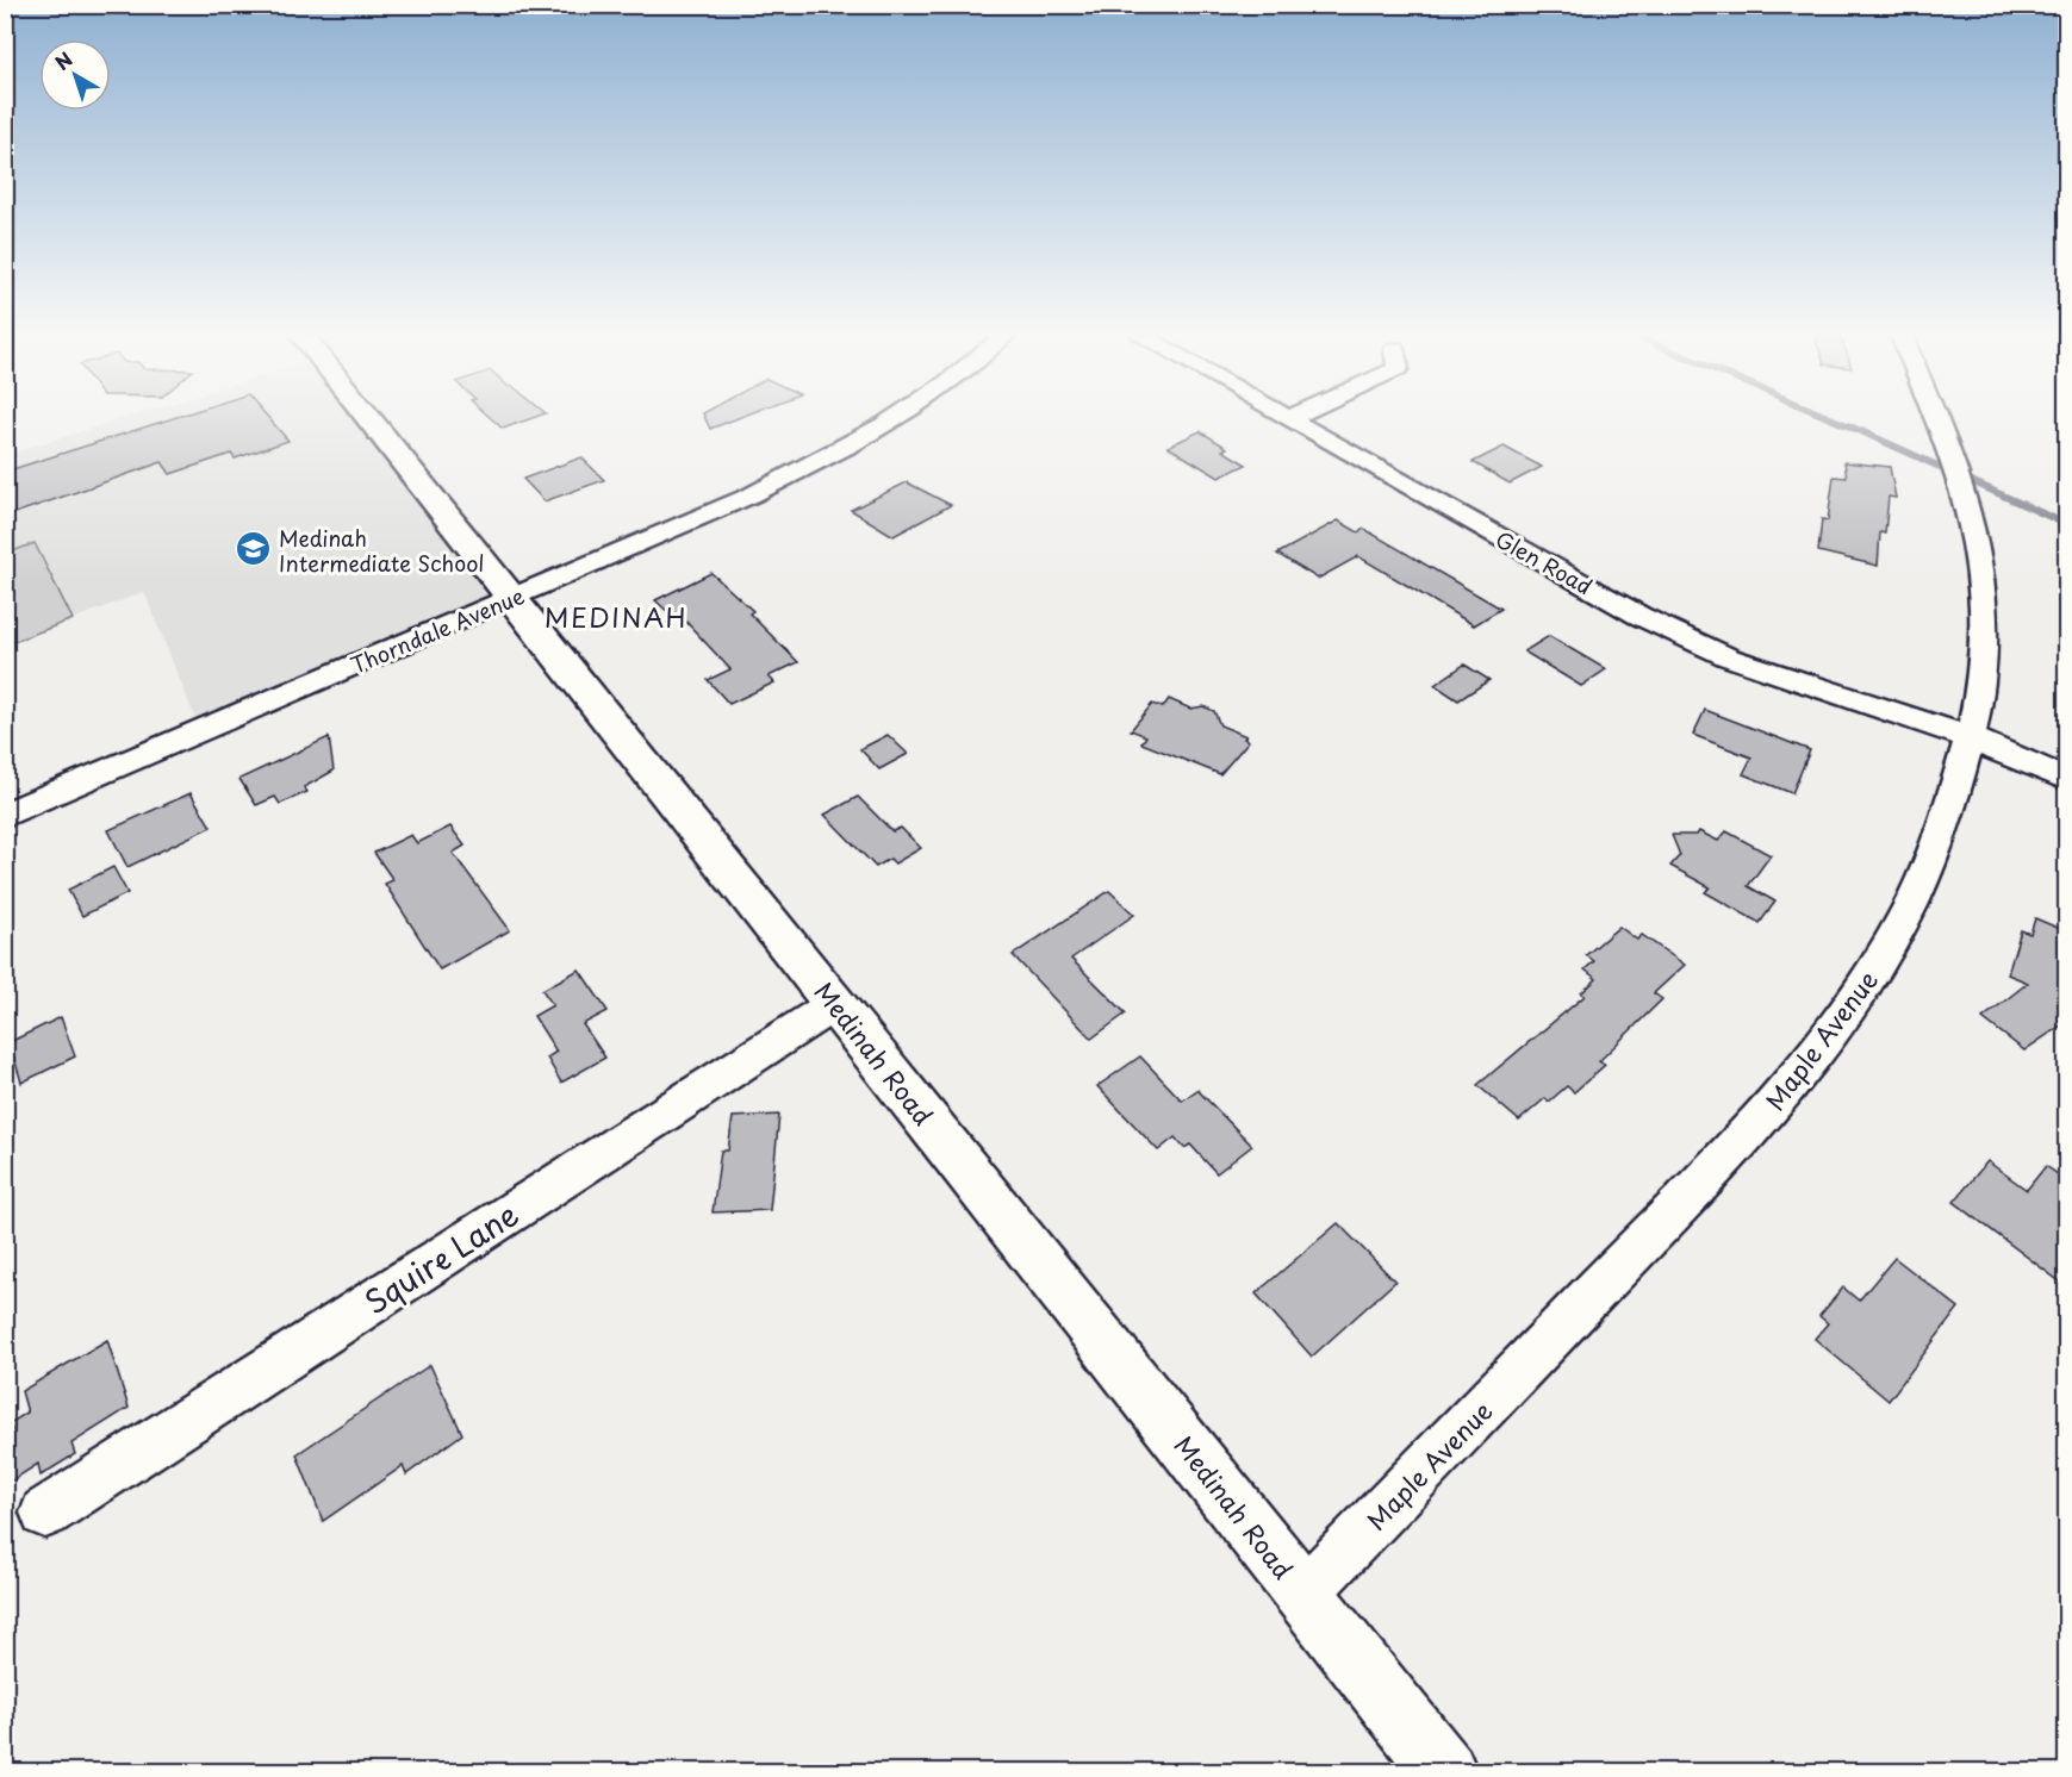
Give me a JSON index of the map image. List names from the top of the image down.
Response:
{
  "streets": {
    "main road": ["Medinah Road"],
    "street": [
      "Glen Road",
      "Thorndale Avenue",
      "Maple Avenue",
      "Squire Lane"
    ]
  },
  "crossings": [
    ["Glen Road", "Maple Avenue"],
    ["Thorndale Avenue", "Medinah Road"],
    ["Maple Avenue", "Medinah Road"],
    ["Medinah Road", "Squire Lane"]
  ],
  "districts": ["MEDINAH"],
  "places": {
    "school or university": ["Medinah Intermediate School"]
  },
  "north": "top left"
}
